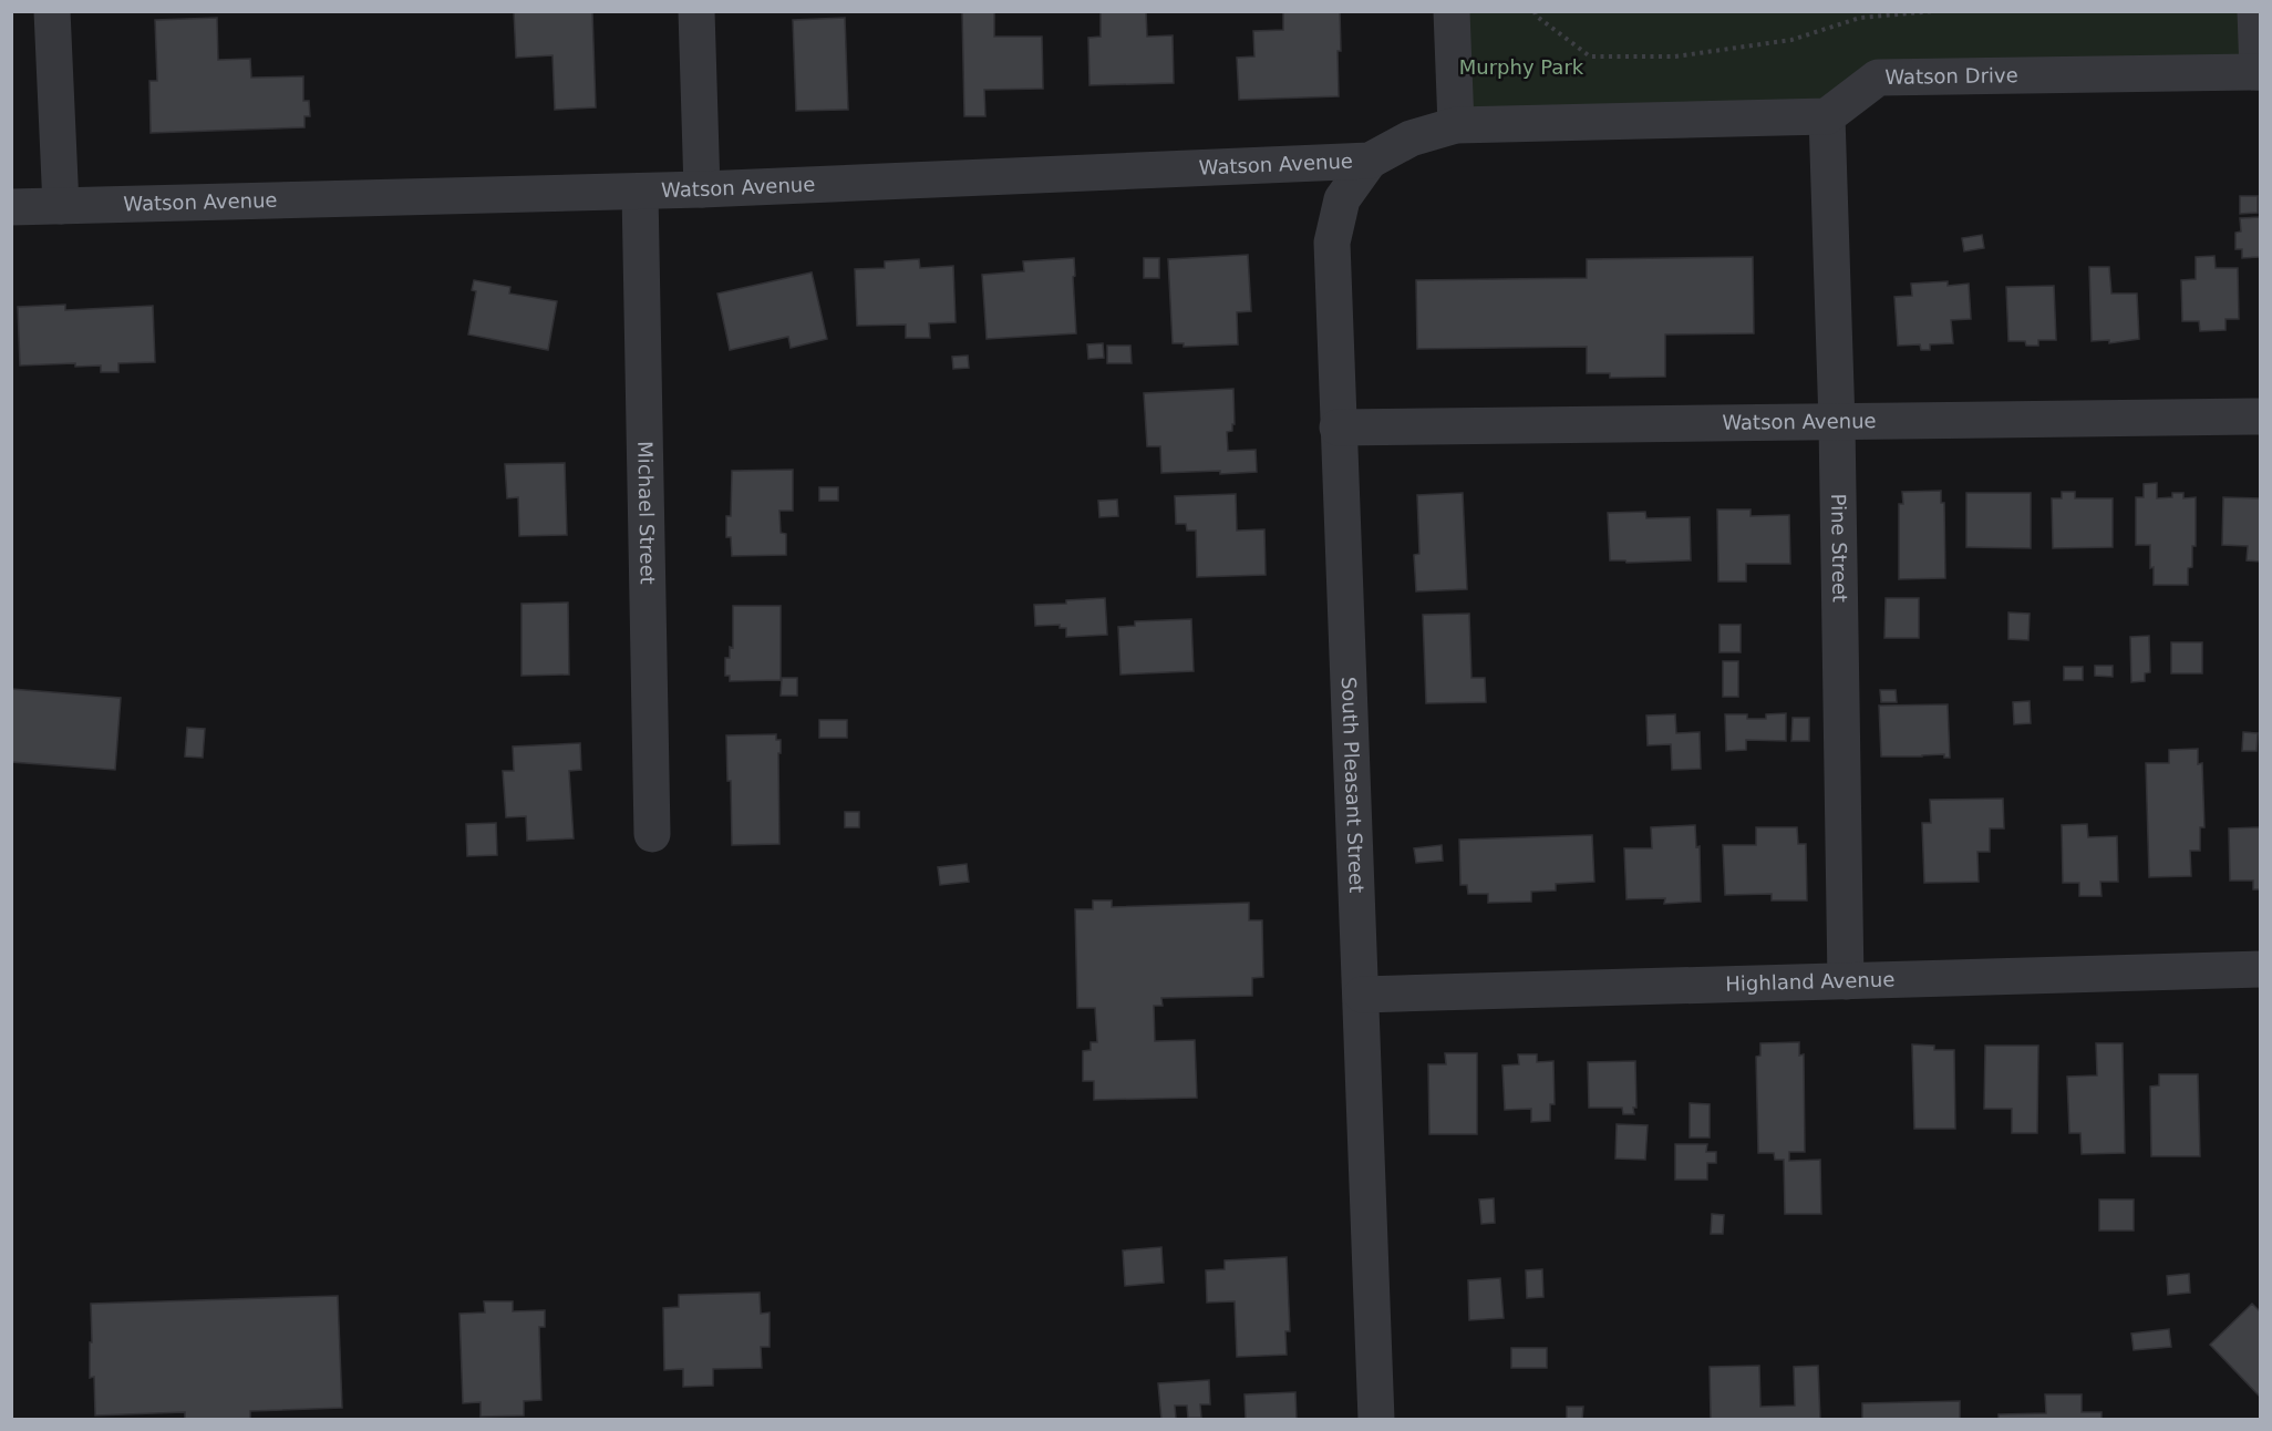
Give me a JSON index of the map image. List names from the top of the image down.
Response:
{
  "streets": {
    "street": [
      "Watson Drive",
      "Watson Avenue",
      "Michael Street",
      "Pine Street",
      "South Pleasant Street",
      "Highland Avenue"
    ]
  },
  "crossings": [
    ["Watson Drive", "Pine Street"],
    ["Watson Avenue", "Michael Street"],
    ["Watson Avenue", "Pine Street"],
    ["Watson Avenue", "South Pleasant Street"],
    ["Pine Street", "Highland Avenue"],
    ["South Pleasant Street", "Highland Avenue"]
  ],
  "parks": ["Murphy Park"]
}
